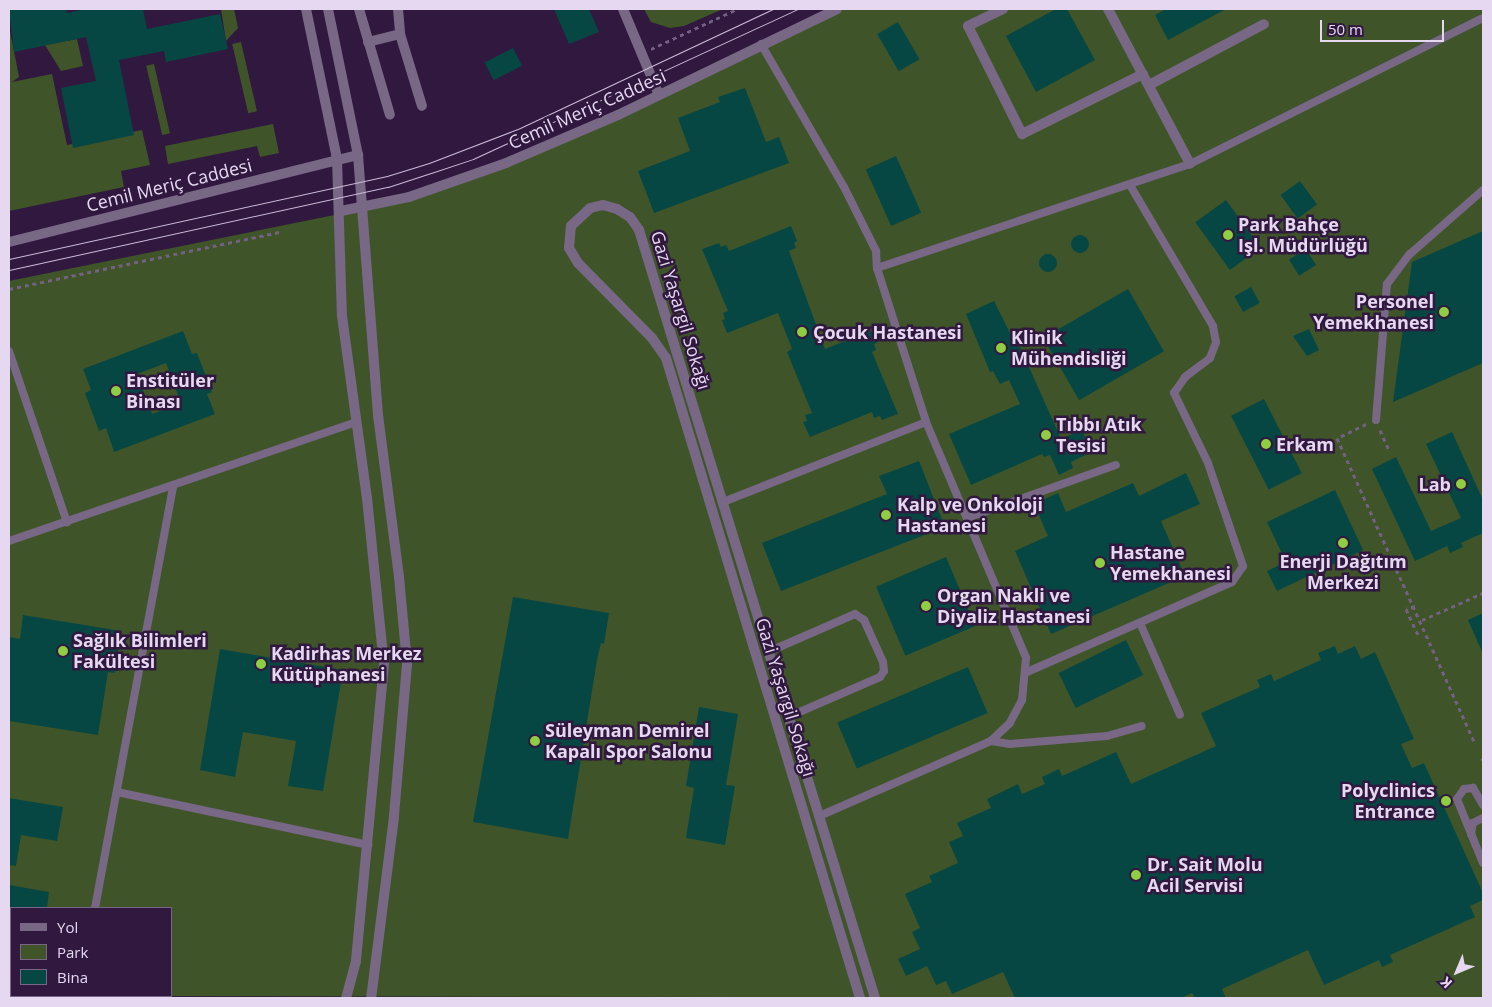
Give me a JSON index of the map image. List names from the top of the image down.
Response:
{
  "streets": {
    "street": ["Cemil Meriç Caddesi", "Gazi Yaşargil Sokağı"]
  },
  "places": [
    "Park Bahçe Işl. Müdürlüğü",
    "Personel Yemekhanesi",
    "Çocuk Hastanesi",
    "Klinik Mühendisliği",
    "Enstitüler Binası",
    "Tıbbı Atık Tesisi",
    "Erkam",
    "Lab",
    "Kalp ve Onkoloji Hastanesi",
    "Enerji Dağıtım Merkezi",
    "Hastane Yemekhanesi",
    "Organ Nakli ve Diyaliz Hastanesi",
    "Sağlık Bilimleri Fakültesi",
    "Kadirhas Merkez Kütüphanesi",
    "Süleyman Demirel Kapalı Spor Salonu",
    "Polyclinics Entrance",
    "Dr. Sait Molu Acil Servisi"
  ],
  "legend": ["Yol", "Park", "Bina"],
  "scale_bar": "50 m",
  "north": "bottom left"
}
